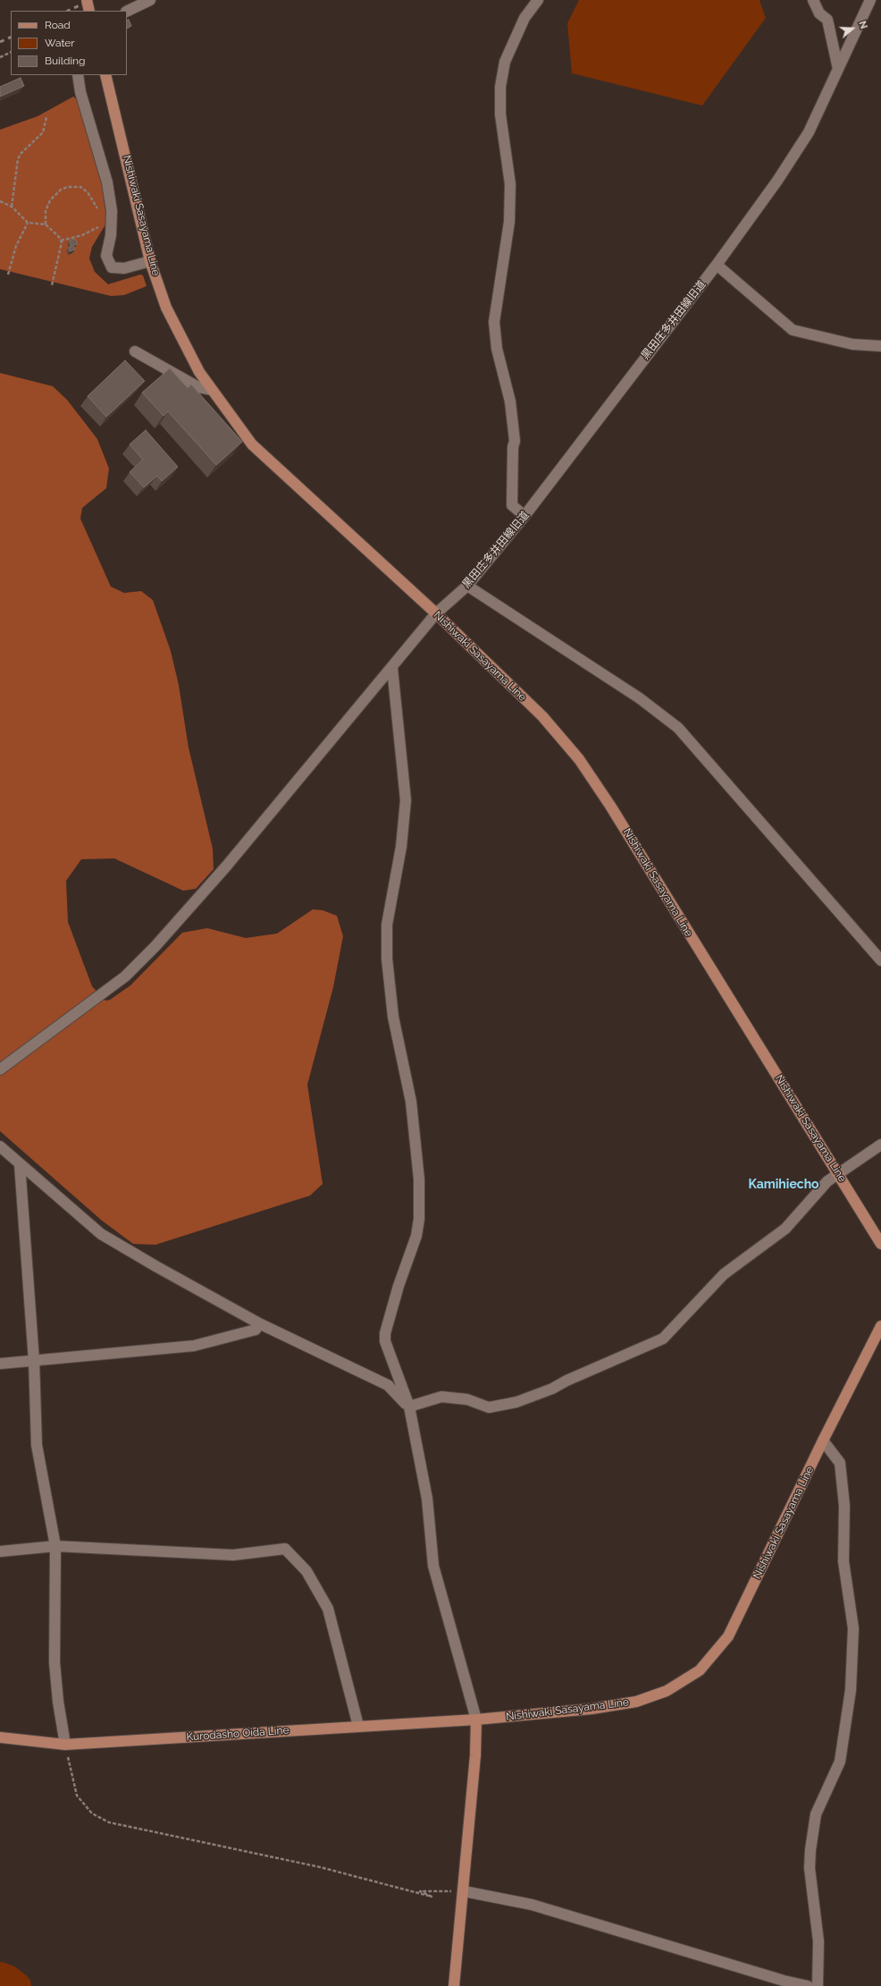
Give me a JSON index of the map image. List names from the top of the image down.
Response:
{
  "streets": {
    "main road": ["Nishiwaki Sasayama Line", "Kurodasho Oida Line"],
    "street": ["黒田庄多井田線旧道"]
  },
  "crossings": [
    ["Nishiwaki Sasayama Line", "黒田庄多井田線旧道"],
    ["Nishiwaki Sasayama Line", "Kurodasho Oida Line"]
  ],
  "districts": ["Kamihiecho"],
  "legend": ["Road", "Water", "Building"],
  "north": "right"
}
